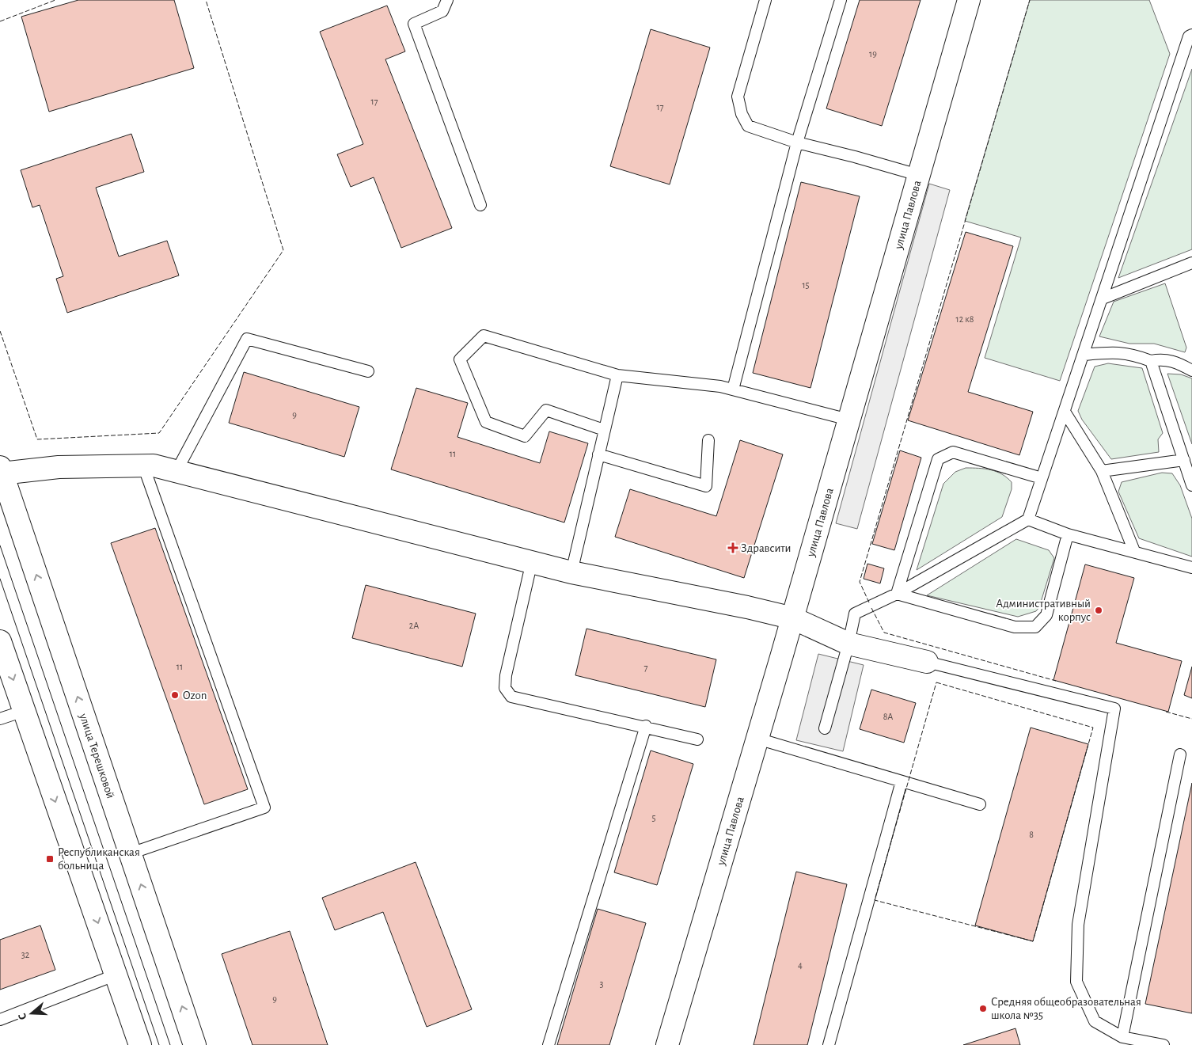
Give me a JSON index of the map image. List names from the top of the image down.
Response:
{
  "streets": {
    "street": ["улица Павлова", "улица Терешковой"]
  },
  "places": {
    "health": ["Здравсити"],
    "other": ["Административный корпус", "Ozon", "Средняя общеобразовательная школа №35"],
    "transit": ["Республиканская больница"]
  },
  "house_numbers": [
    "19",
    "17",
    "17",
    "15",
    "12 к8",
    "9",
    "11",
    "2А",
    "11",
    "7",
    "8А",
    "5",
    "8",
    "32",
    "4",
    "3",
    "9"
  ],
  "north": "left"
}
